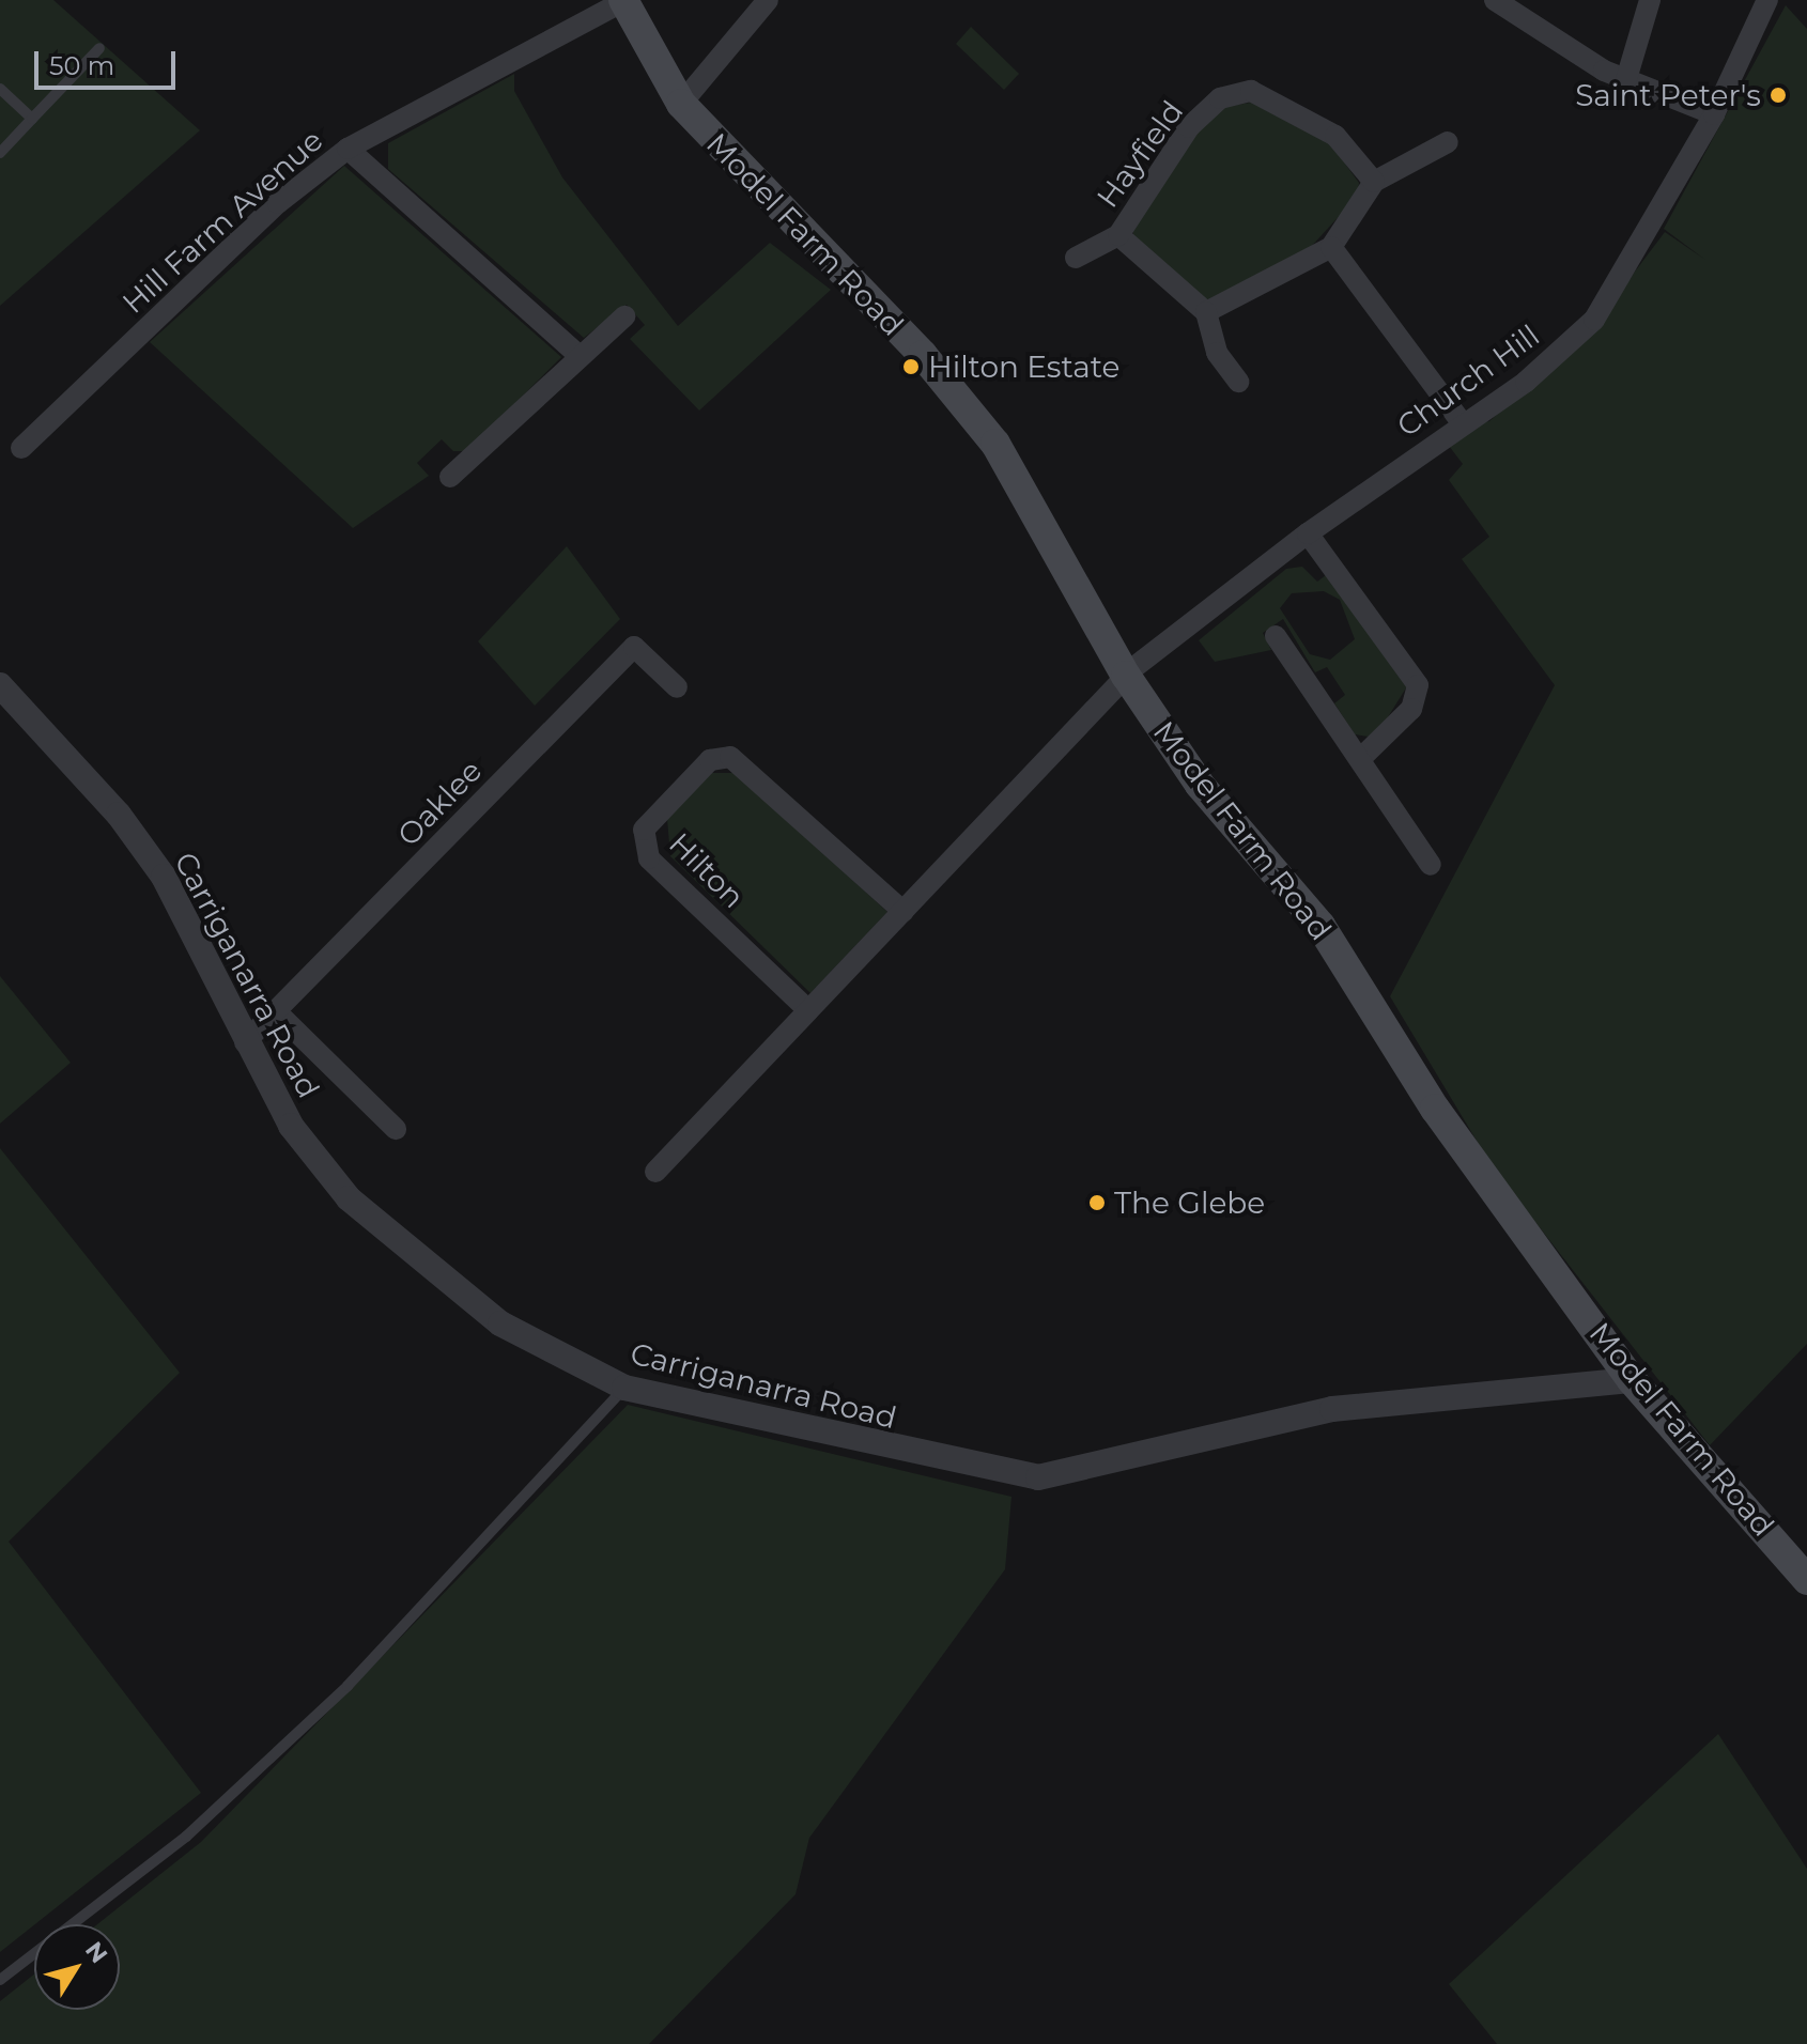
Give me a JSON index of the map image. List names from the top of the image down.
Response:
{
  "streets": {
    "main road": ["Model Farm Road"],
    "street": [
      "Hayfield",
      "Hill Farm Avenue",
      "Church Hill",
      "Oaklee",
      "Hilton",
      "Carriganarra Road"
    ]
  },
  "crossings": [
    ["Hill Farm Avenue", "Model Farm Road"],
    ["Model Farm Road", "Church Hill"],
    ["Model Farm Road", "Carriganarra Road"],
    ["Oaklee", "Carriganarra Road"]
  ],
  "places": ["Saint Peter's", "Hilton Estate", "The Glebe"],
  "scale_bar": "50 m",
  "north": "top right"
}
